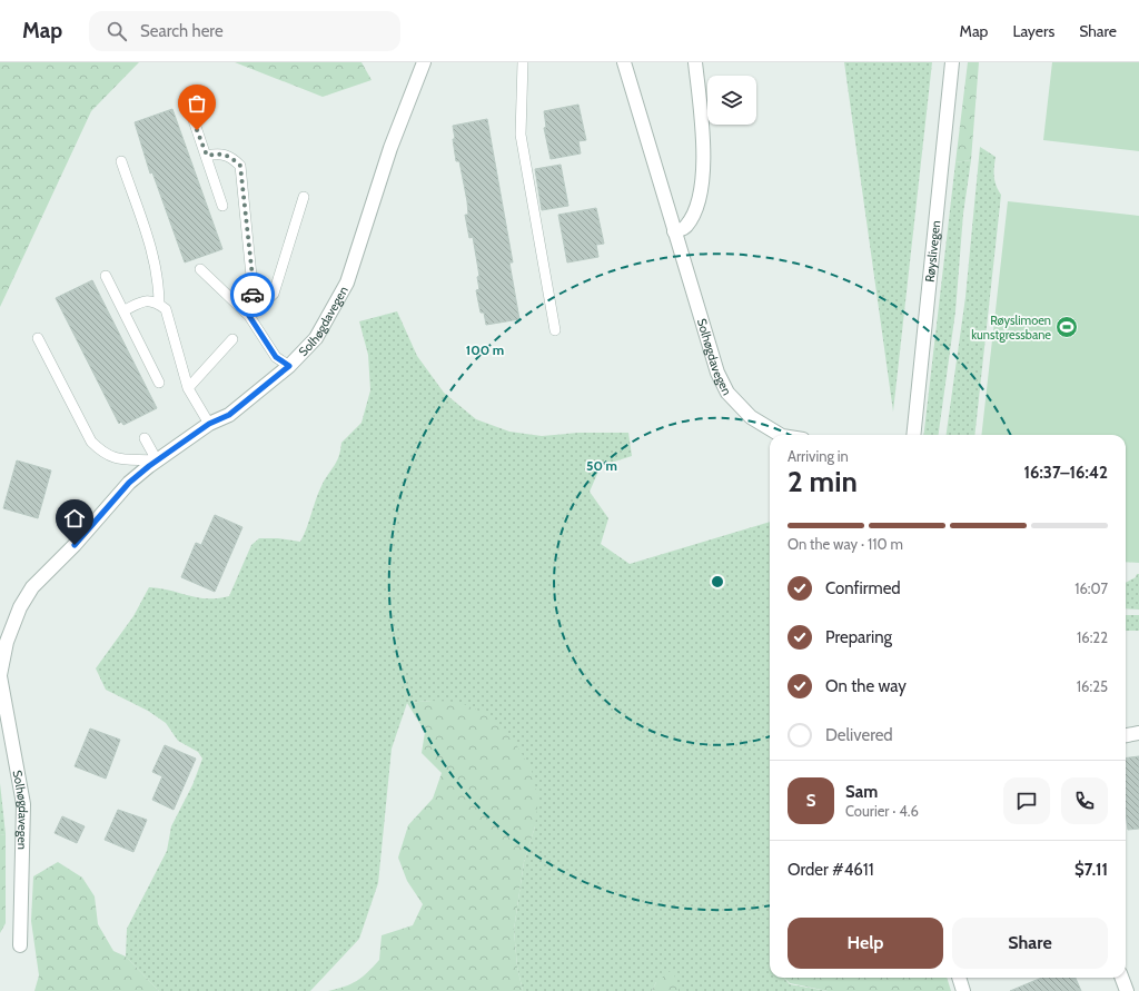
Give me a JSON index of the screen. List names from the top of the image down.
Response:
{
  "streets": {
    "street": ["Røyslivegen", "Solhøgdavegen"]
  },
  "places": {
    "sports": ["Røyslimoen kunstgressbane"]
  },
  "page": {
    "header": "Map",
    "search": "Search here",
    "nav": ["Map", "Layers", "Share"],
    "heading": ["2 min", "Arriving in", "16:37–16:42"],
    "panel": [
      "Sam",
      "Courier · 4.6",
      "Order #4611",
      "$7.11"
    ],
    "bar": "On the way · 110 m",
    "list": [
      ["Confirmed", "16:07"],
      ["Preparing", "16:22"],
      ["On the way", "16:25"],
      "Delivered"
    ],
    "round": "S",
    "buttons": ["Help", "Share"]
  },
  "rings": ["100 m", "50 m"]
}
